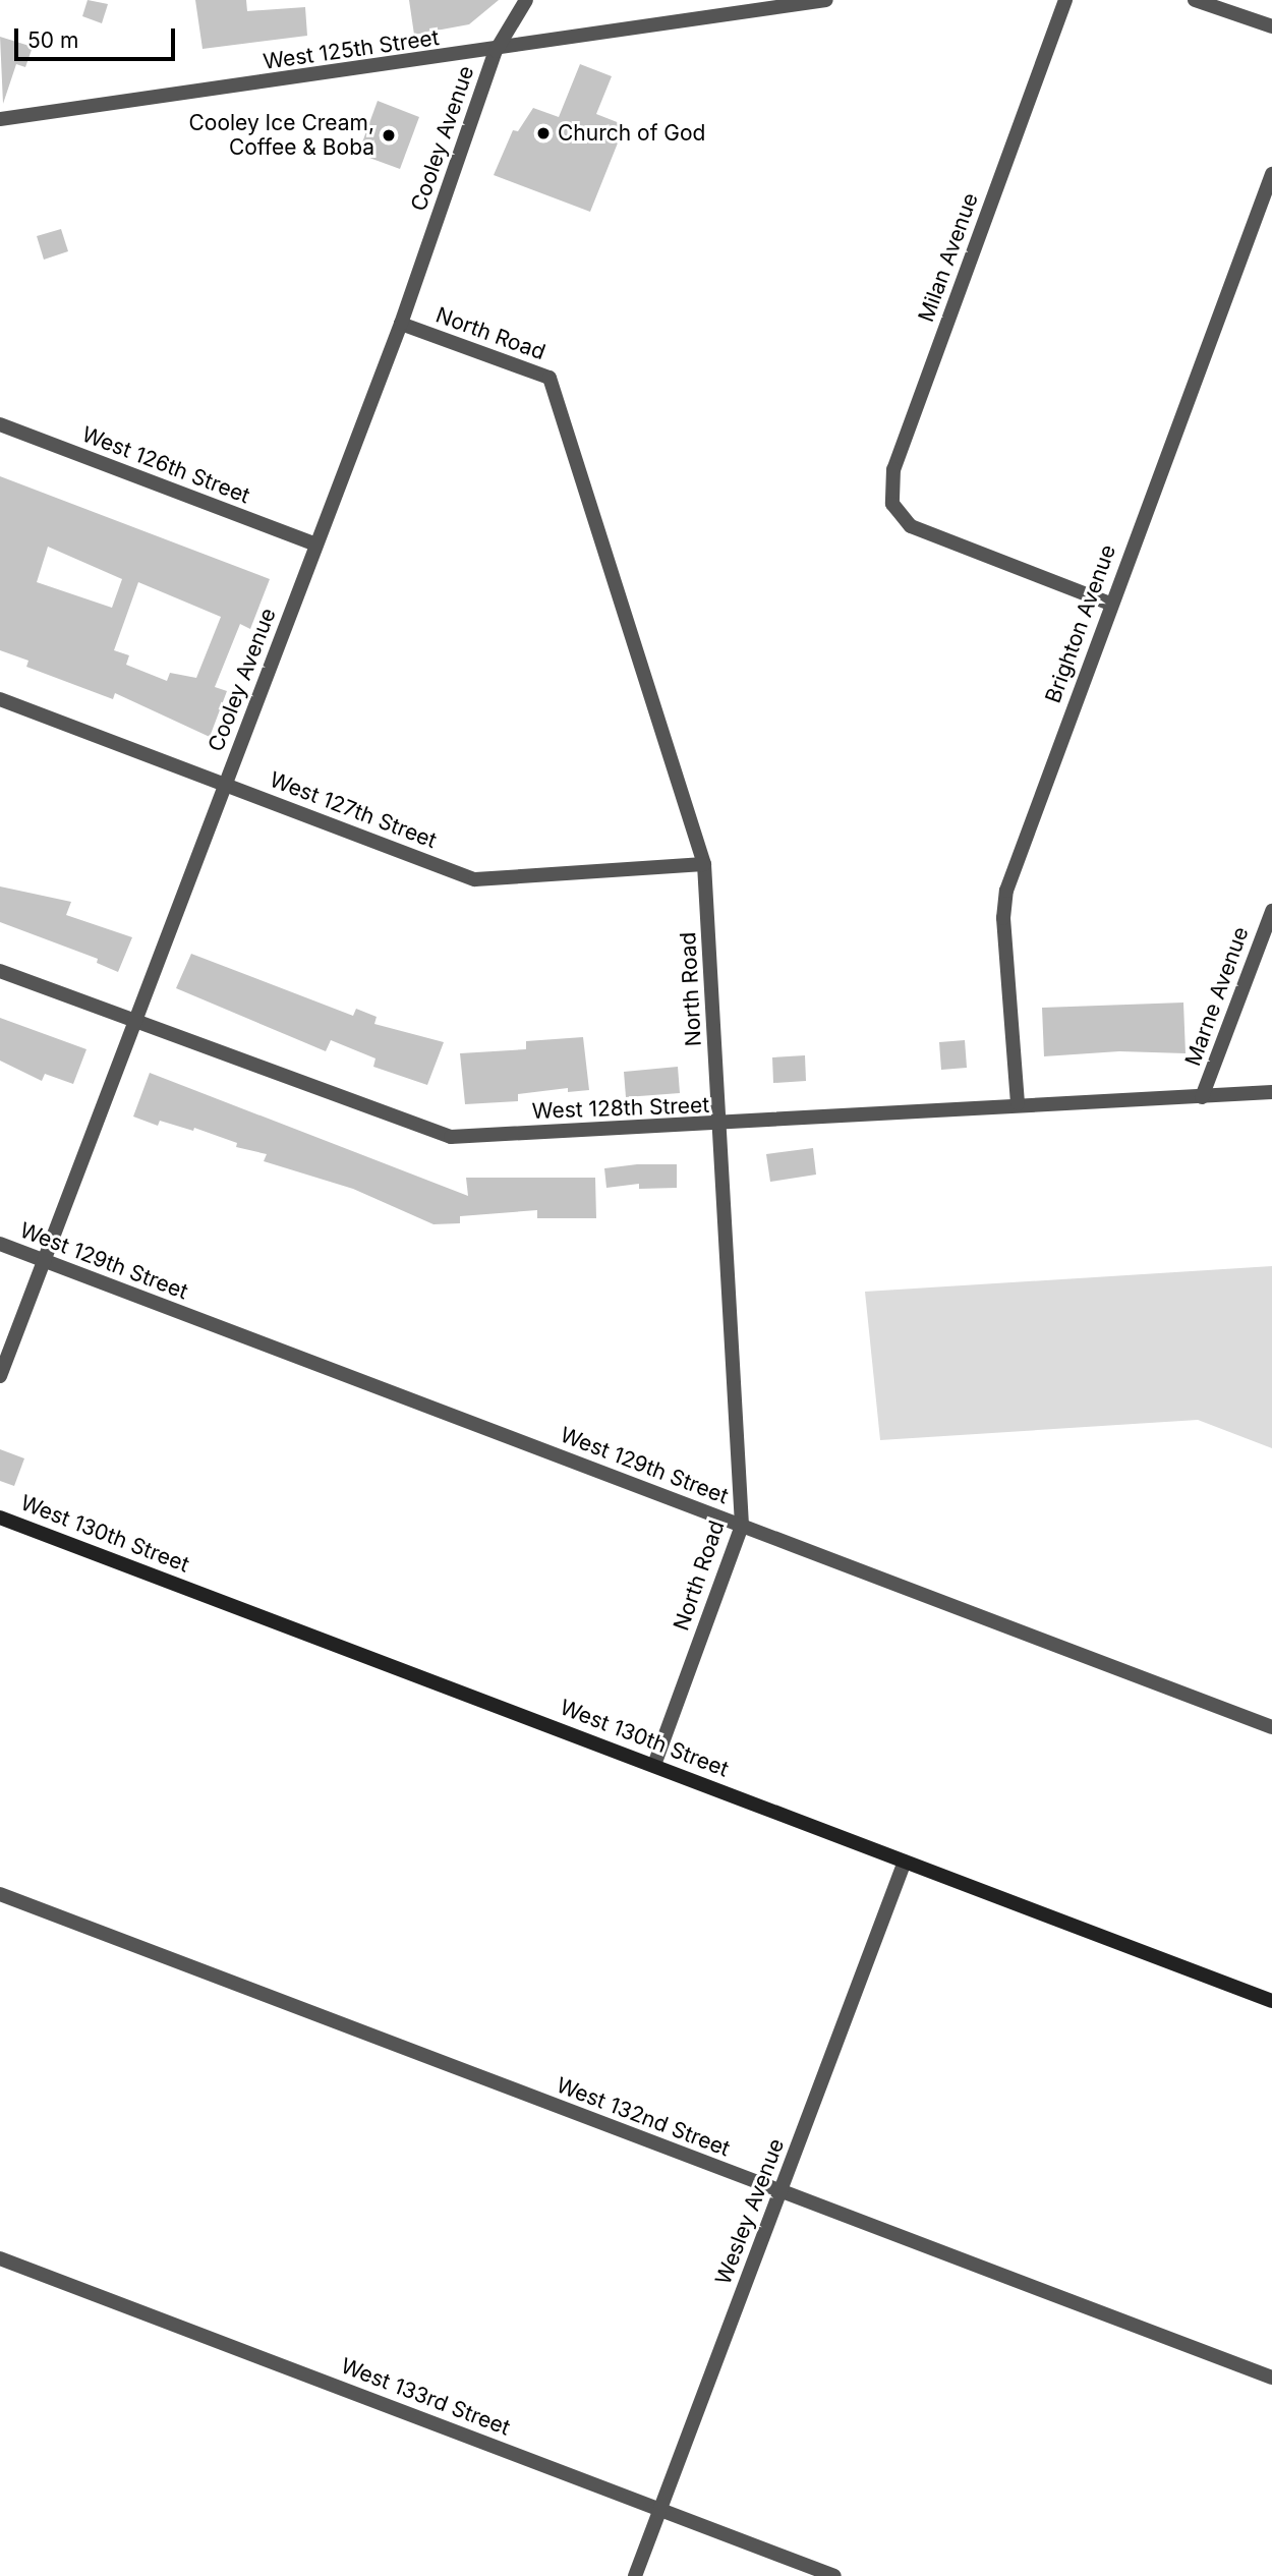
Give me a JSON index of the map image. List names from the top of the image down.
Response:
{
  "streets": {
    "main road": ["West 130th Street"],
    "street": [
      "West 125th Street",
      "Cooley Avenue",
      "Milan Avenue",
      "North Road",
      "West 126th Street",
      "Brighton Avenue",
      "West 127th Street",
      "Marne Avenue",
      "West 128th Street",
      "West 129th Street",
      "West 132nd Street",
      "Wesley Avenue",
      "West 133rd Street"
    ]
  },
  "crossings": [
    ["West 125th Street", "Cooley Avenue"],
    ["Cooley Avenue", "North Road"],
    ["Cooley Avenue", "West 126th Street"],
    ["Cooley Avenue", "West 127th Street"],
    ["Cooley Avenue", "West 128th Street"],
    ["Cooley Avenue", "West 129th Street"],
    ["Milan Avenue", "Brighton Avenue"],
    ["North Road", "West 127th Street"],
    ["North Road", "West 128th Street"],
    ["North Road", "West 129th Street"],
    ["North Road", "West 130th Street"],
    ["Brighton Avenue", "West 128th Street"],
    ["Marne Avenue", "West 128th Street"],
    ["West 130th Street", "Wesley Avenue"],
    ["West 132nd Street", "Wesley Avenue"],
    ["Wesley Avenue", "West 133rd Street"]
  ],
  "places": ["Church of God", "Cooley Ice Cream, Coffee & Boba"],
  "scale_bar": "50 m"
}
